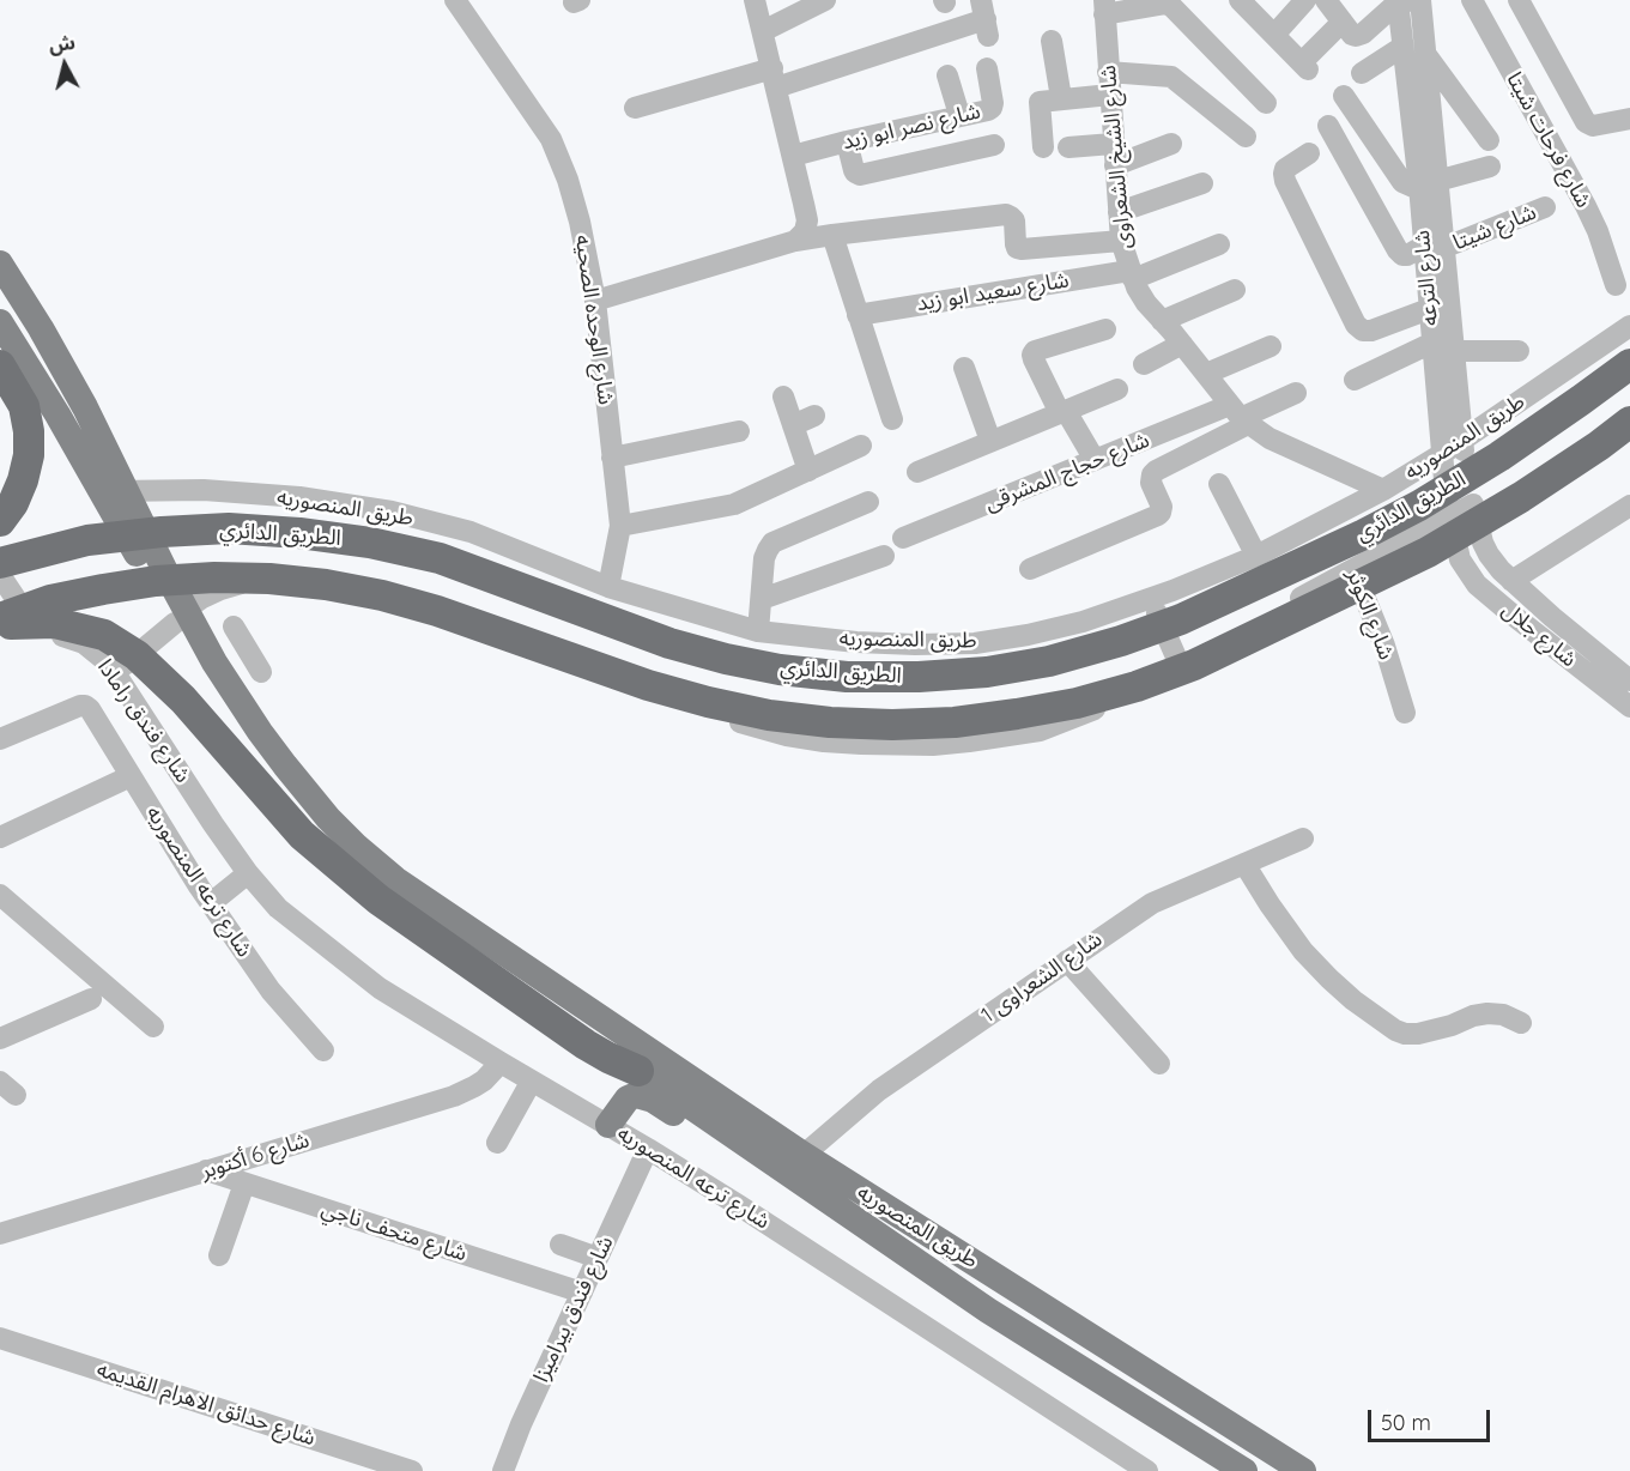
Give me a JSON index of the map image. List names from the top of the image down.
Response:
{
  "streets": {
    "highway": ["الطريق الدائري"],
    "main road": ["طريق المنصوريه"],
    "street": [
      "شارع نصر ابو زيد",
      "شارع فرحات شيتا",
      "شارع الشيخ الشعراوى",
      "شارع شيتا",
      "شارع الترعه",
      "شارع سعيد ابو زيد",
      "شارع الوحده الصحيه",
      "شارع حجاج المشرقى",
      "شارع الكوثر",
      "شارع جلال",
      "شارع فندق رامادا",
      "شارع ترعه المنصوريه",
      "شارع الشعراوى 1",
      "شارع 6 أكتوبر",
      "شارع متحف ناجي",
      "شارع فندق بيراميزا",
      "شارع حدائق الاهرام القديمه"
    ]
  },
  "crossings": [
    ["شارع الشيخ الشعراوى", "شارع سعيد ابو زيد"],
    ["شارع الشيخ الشعراوى", "طريق المنصوريه"],
    ["شارع الشيخ الشعراوى", "شارع حجاج المشرقى"],
    ["شارع شيتا", "شارع الترعه"],
    ["شارع الترعه", "طريق المنصوريه"],
    ["شارع الترعه", "شارع جلال"],
    ["شارع الوحده الصحيه", "طريق المنصوريه"],
    ["طريق المنصوريه", "شارع الكوثر"],
    ["طريق المنصوريه", "شارع الشعراوى 1"],
    ["شارع فندق رامادا", "شارع ترعه المنصوريه"],
    ["شارع ترعه المنصوريه", "شارع 6 أكتوبر"],
    ["شارع ترعه المنصوريه", "شارع فندق بيراميزا"],
    ["شارع 6 أكتوبر", "شارع متحف ناجي"],
    ["شارع متحف ناجي", "شارع فندق بيراميزا"]
  ],
  "scale_bar": "50 m",
  "north": "top"
}
